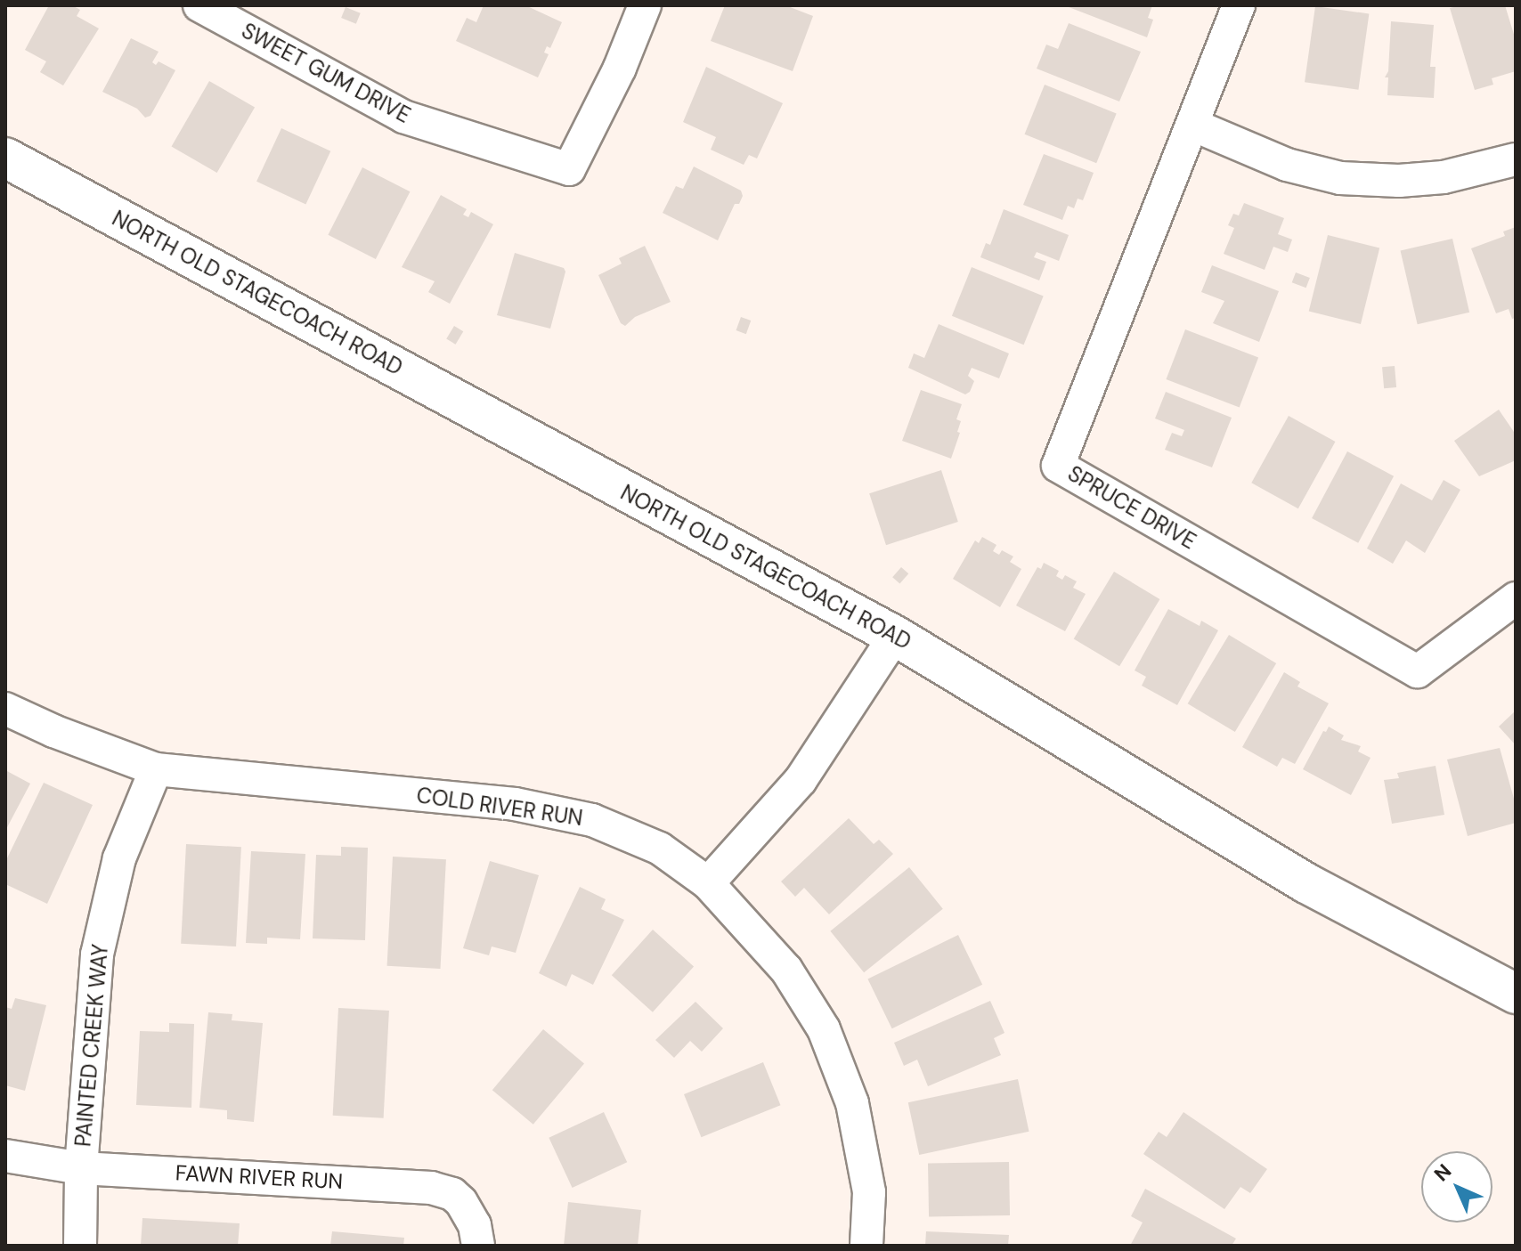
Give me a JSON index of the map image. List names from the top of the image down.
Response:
{
  "streets": {
    "street": [
      "SWEET GUM DRIVE",
      "NORTH OLD STAGECOACH ROAD",
      "SPRUCE DRIVE",
      "COLD RIVER RUN",
      "PAINTED CREEK WAY",
      "FAWN RIVER RUN"
    ]
  },
  "crossings": [
    ["COLD RIVER RUN", "PAINTED CREEK WAY"],
    ["PAINTED CREEK WAY", "FAWN RIVER RUN"]
  ],
  "north": "top left"
}
